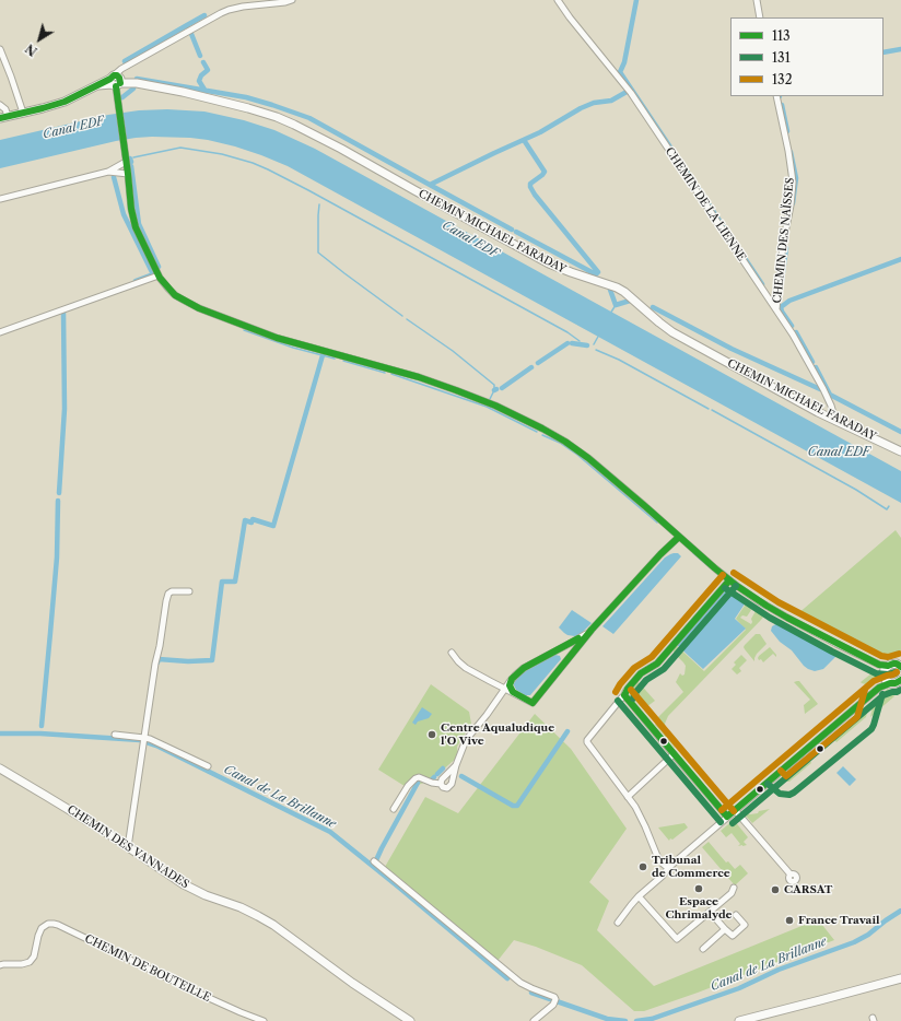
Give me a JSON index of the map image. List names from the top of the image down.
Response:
{
  "streets": {
    "main road": ["CHEMIN MICHAEL FARADAY", "CHEMIN DES VANNADES"],
    "street": ["CHEMIN DE LA LIENNE", "CHEMIN DES NAÏSSES", "CHEMIN DE BOUTEILLE"]
  },
  "crossings": [
    ["CHEMIN DE LA LIENNE", "CHEMIN MICHAEL FARADAY"],
    ["CHEMIN DE LA LIENNE", "CHEMIN DES NAÏSSES"]
  ],
  "water": ["Canal EDF", "Canal de La Brillanne"],
  "places": [
    "Centre Aqualudique l'O Vive",
    "Tribunal de Commerce",
    "Espace Chrimalyde",
    "CARSAT",
    "France Travail"
  ],
  "lines": ["transit line 113", "transit line 132", "transit line 131"],
  "legend": ["113", "131", "132"],
  "north": "bottom left"
}
